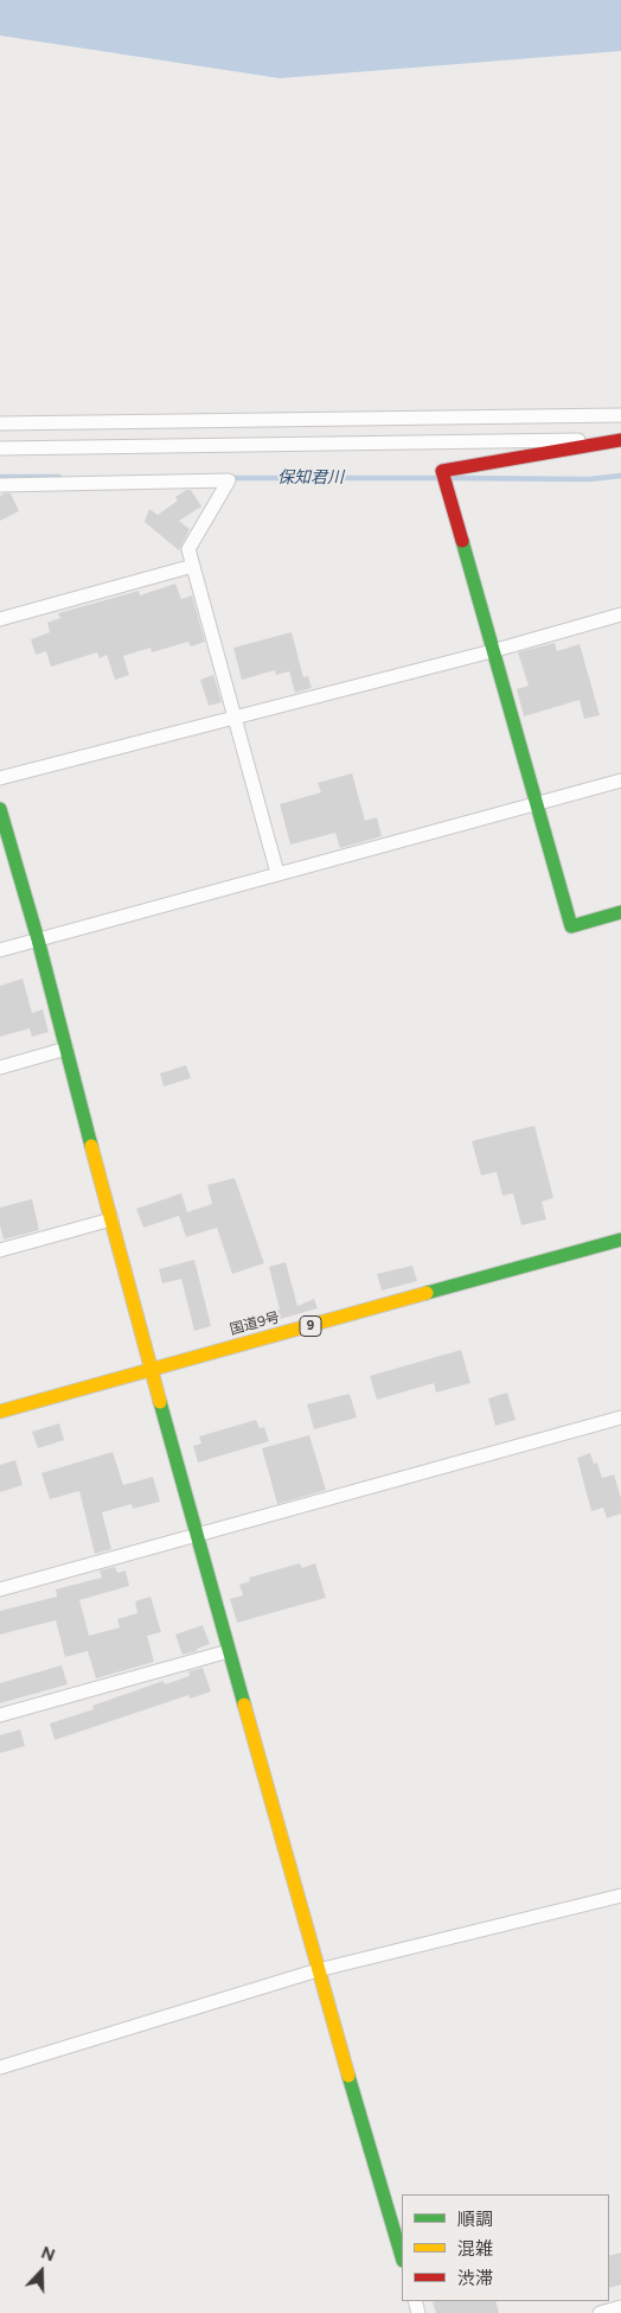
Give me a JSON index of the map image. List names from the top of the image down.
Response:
{
  "streets": {
    "main road": ["国道9号", "9"]
  },
  "water": ["保知君川"],
  "legend": ["順調", "混雑", "渋滞"],
  "north": "top"
}
